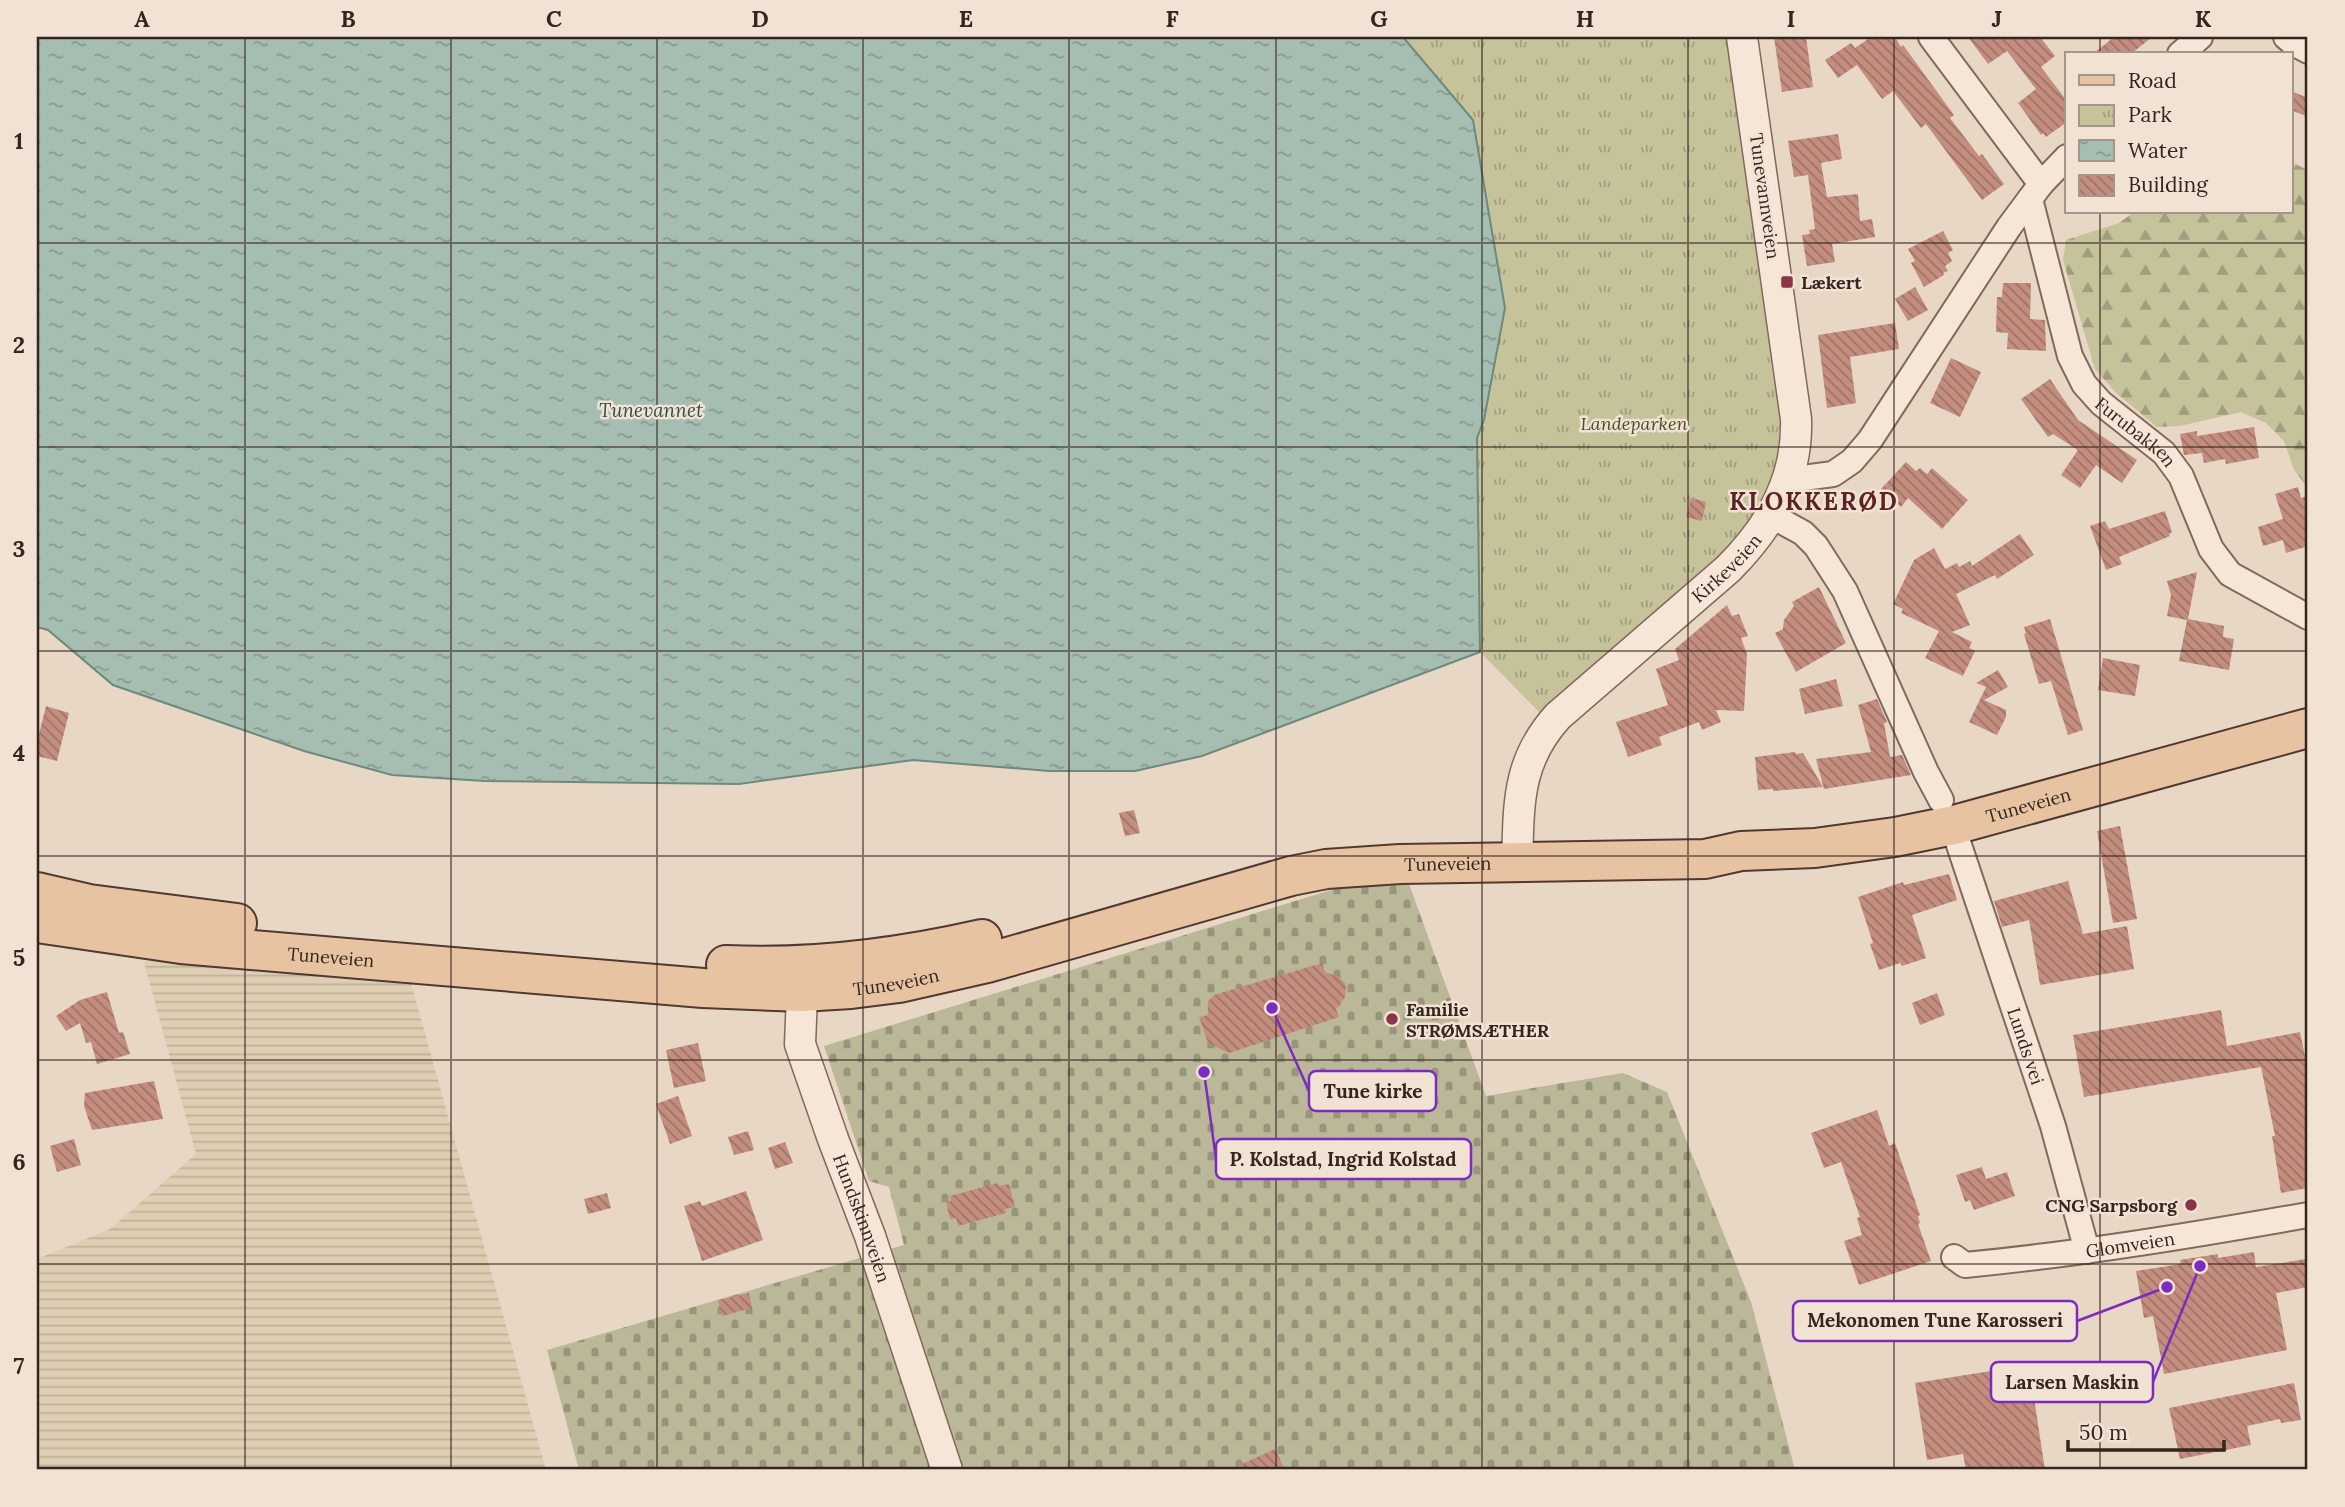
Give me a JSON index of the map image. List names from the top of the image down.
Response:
{
  "streets": {
    "main road": ["Tuneveien"],
    "street": [
      "Tunevannveien",
      "Furubakken",
      "Kirkeveien",
      "Lunds vei",
      "Hundskinnveien",
      "Glomveien"
    ]
  },
  "crossings": [
    ["Tunevannveien", "Kirkeveien"],
    ["Kirkeveien", "Tuneveien"],
    ["Tuneveien", "Hundskinnveien"],
    ["Lunds vei", "Glomveien"]
  ],
  "districts": ["KLOKKERØD"],
  "water": ["Tunevannet"],
  "parks": ["Landeparken"],
  "places": {
    "transit": ["Lækert"],
    "other": [
      "Tune kirke",
      "Familie STRØMSÆTHER",
      "P. Kolstad, Ingrid Kolstad",
      "CNG Sarpsborg",
      "Larsen Maskin",
      "Mekonomen Tune Karosseri"
    ]
  },
  "legend": [
    "Road",
    "Park",
    "Water",
    "Building"
  ],
  "scale_bar": "50 m",
  "grid": {
    "columns": [
      "A",
      "B",
      "C",
      "D",
      "E",
      "F",
      "G",
      "H",
      "I",
      "J",
      "K"
    ],
    "rows": [
      "1",
      "2",
      "3",
      "4",
      "5",
      "6",
      "7"
    ]
  }
}
